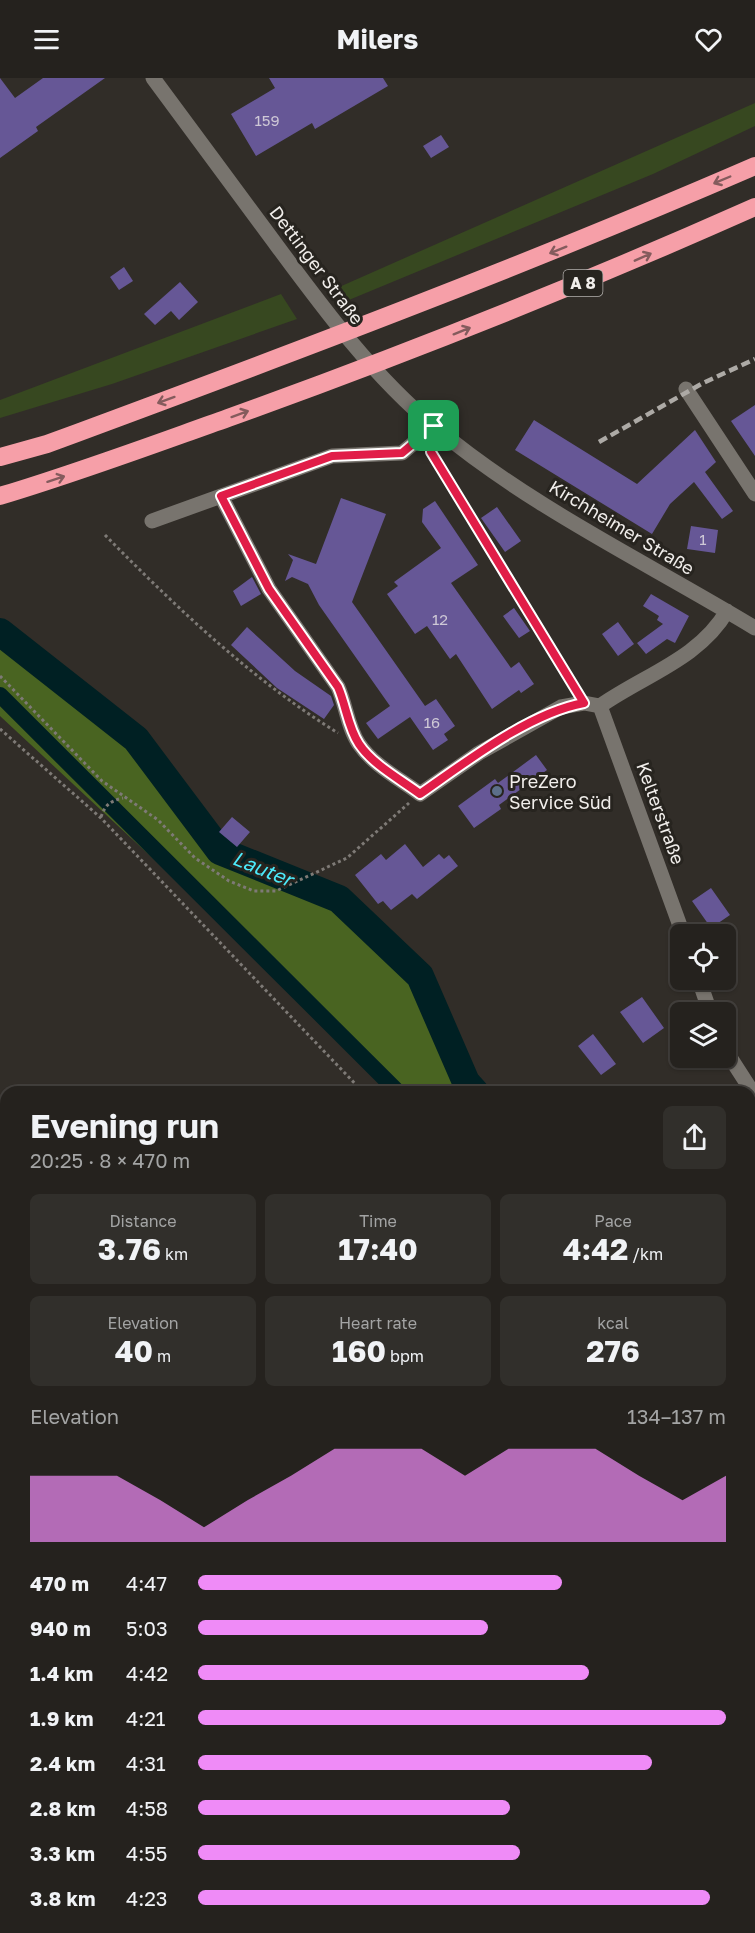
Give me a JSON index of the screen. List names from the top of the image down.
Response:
{
  "streets": {
    "highway": ["A 8"],
    "street": ["Dettinger Straße", "Kirchheimer Straße", "Kelterstraße"]
  },
  "crossings": [
    ["Dettinger Straße", "Kirchheimer Straße"]
  ],
  "water": ["Lauter"],
  "places": ["PreZero Service Süd"],
  "house_numbers": [
    "159",
    "1",
    "12",
    "16"
  ],
  "page": {
    "header": "Milers",
    "heading": ["Evening run", "20:25 · 8 × 470 m"],
    "stats": [
      ["Distance", "3.76 km"],
      ["Time", "17:40"],
      ["Pace", "4:42 /km"],
      ["Elevation", "40 m"],
      ["Heart rate", "160 bpm"],
      ["kcal", "276"]
    ],
    "chart": ["Elevation", "134–137 m"],
    "list": [
      {
        "name": "470 m",
        "note": "4:47"
      },
      {
        "name": "940 m",
        "note": "5:03"
      },
      {
        "name": "1.4 km",
        "note": "4:42"
      },
      {
        "name": "1.9 km",
        "note": "4:21"
      },
      {
        "name": "2.4 km",
        "note": "4:31"
      },
      {
        "name": "2.8 km",
        "note": "4:58"
      },
      {
        "name": "3.3 km",
        "note": "4:55"
      },
      {
        "name": "3.8 km",
        "note": "4:23"
      }
    ]
  }
}
